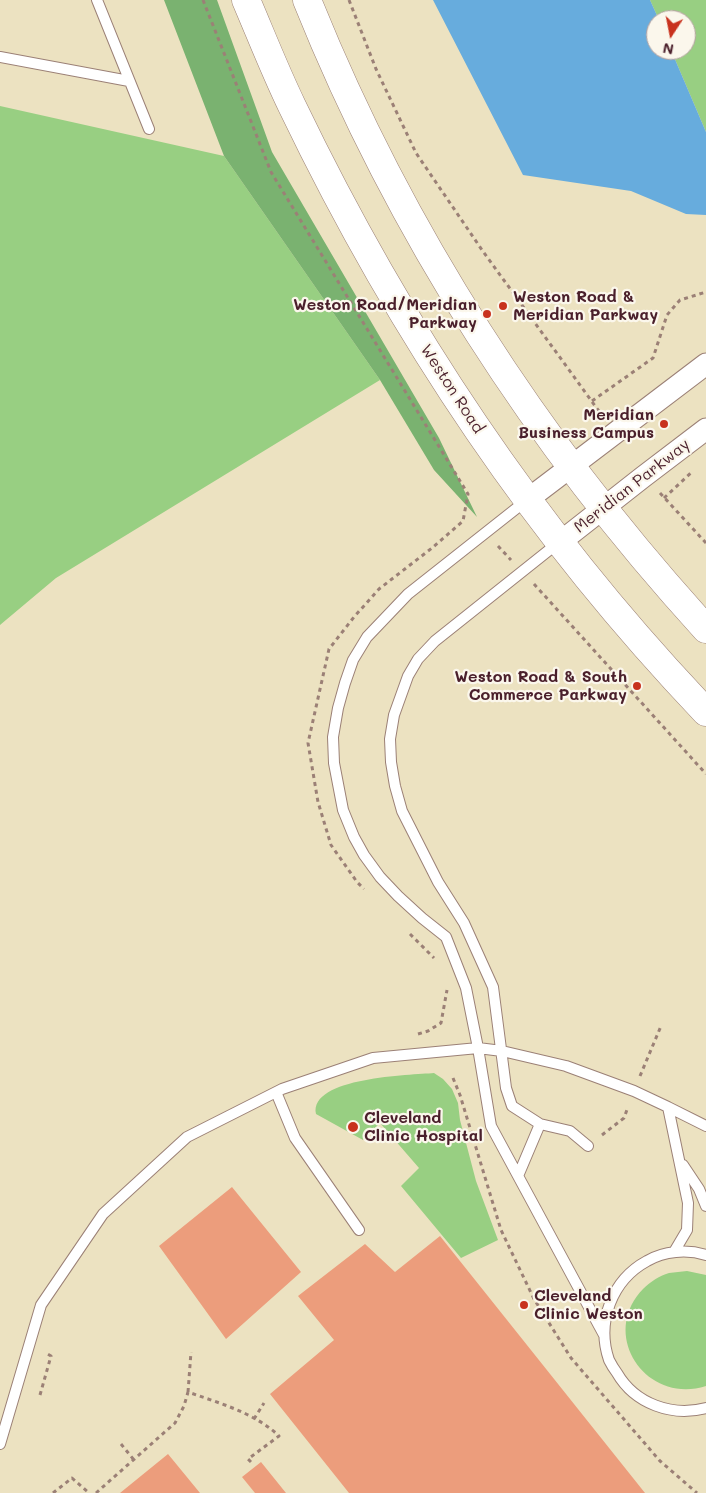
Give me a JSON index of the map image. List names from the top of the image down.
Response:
{
  "streets": {
    "main road": ["Weston Road"],
    "street": ["Meridian Parkway"]
  },
  "crossings": [
    ["Weston Road", "Meridian Parkway"]
  ],
  "places": [
    "Weston Road & Meridian Parkway",
    "Weston Road/Meridian Parkway",
    "Meridian Business Campus",
    "Weston Road & South Commerce Parkway",
    "Cleveland Clinic Hospital",
    "Cleveland Clinic Weston"
  ],
  "north": "bottom"
}
